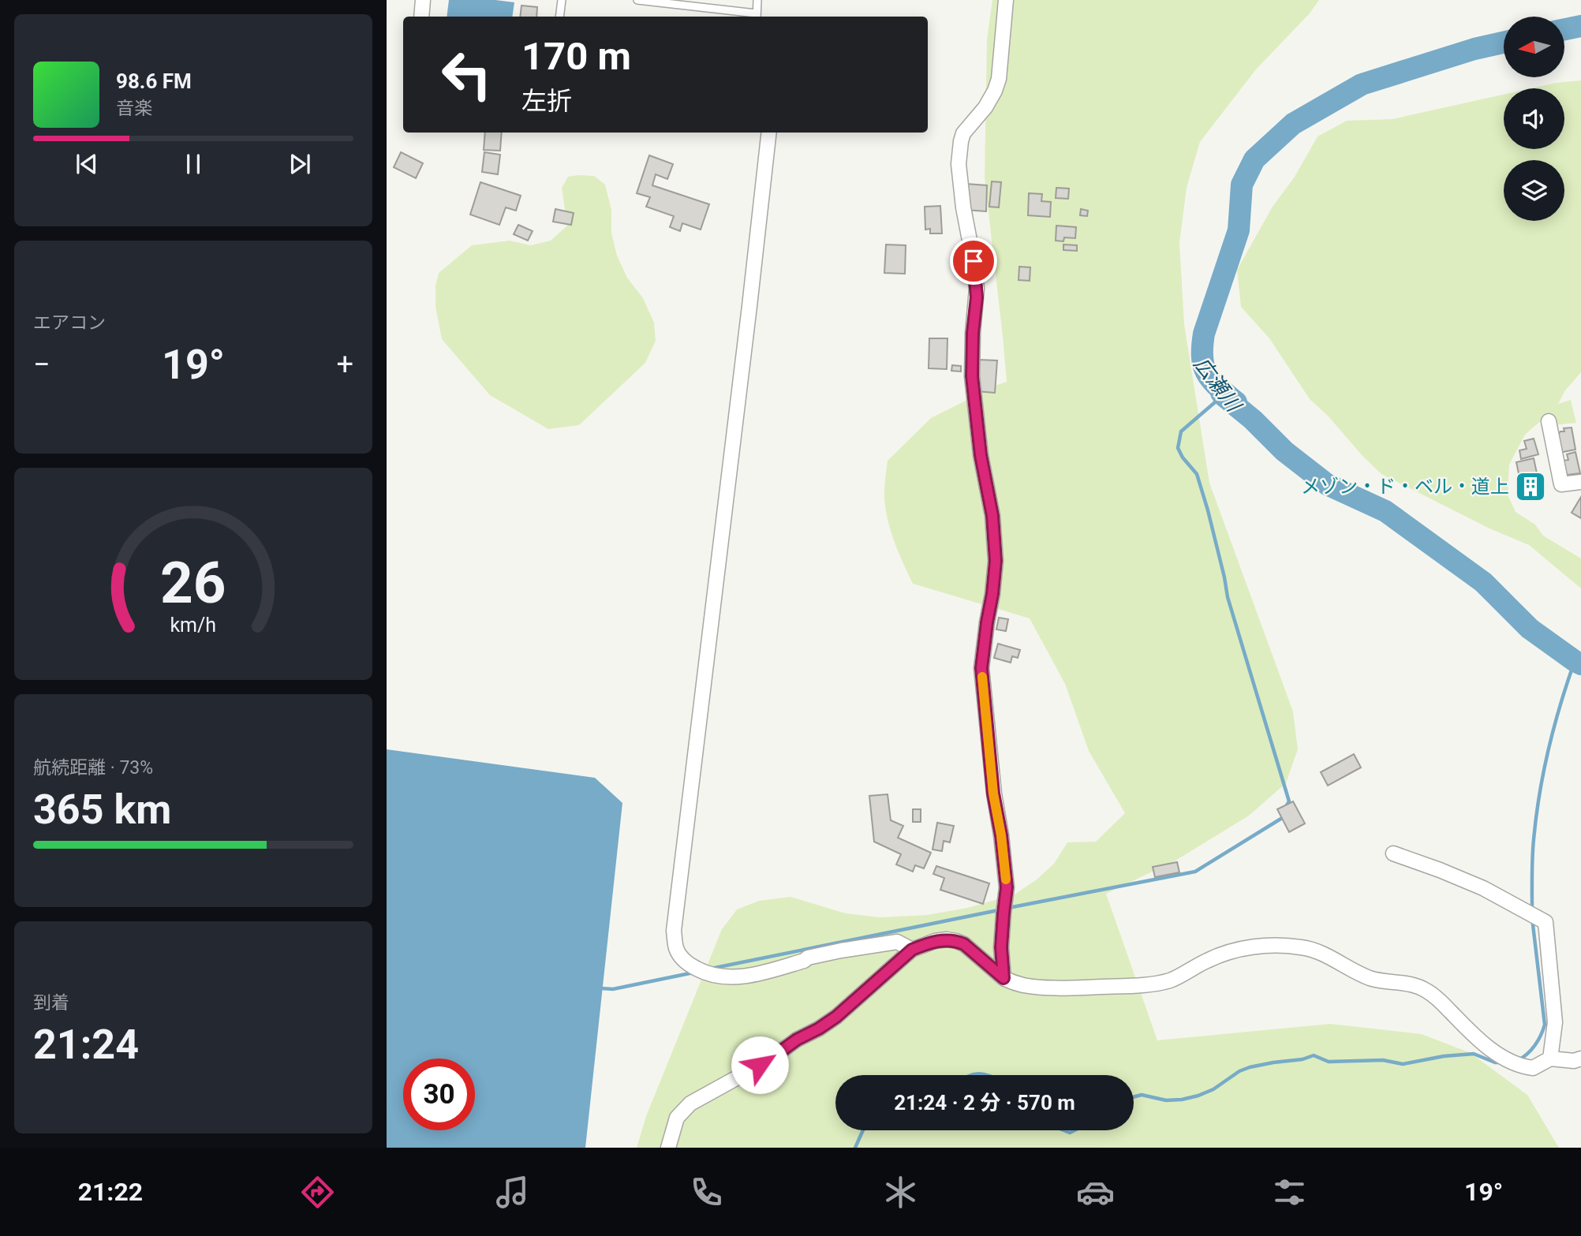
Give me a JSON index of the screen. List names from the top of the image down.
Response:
{
  "water": ["広瀬川"],
  "places": {
    "building": ["メゾン・ド・ベル・道上"]
  },
  "north": "left",
  "page": {
    "turn": ["170 m", "左折"],
    "song": ["98.6 FM", "音楽"],
    "tile": [
      "エアコン",
      ["航続距離 · 73%", "365 km"],
      ["到着", "21:24"]
    ],
    "heat": ["−", "19°", "+"],
    "limit": "30",
    "trip": "21:24 · 2 分 · 570 m",
    "tabs": ["21:22", "19°"],
    "gauge": ["26", "km/h"]
  }
}
